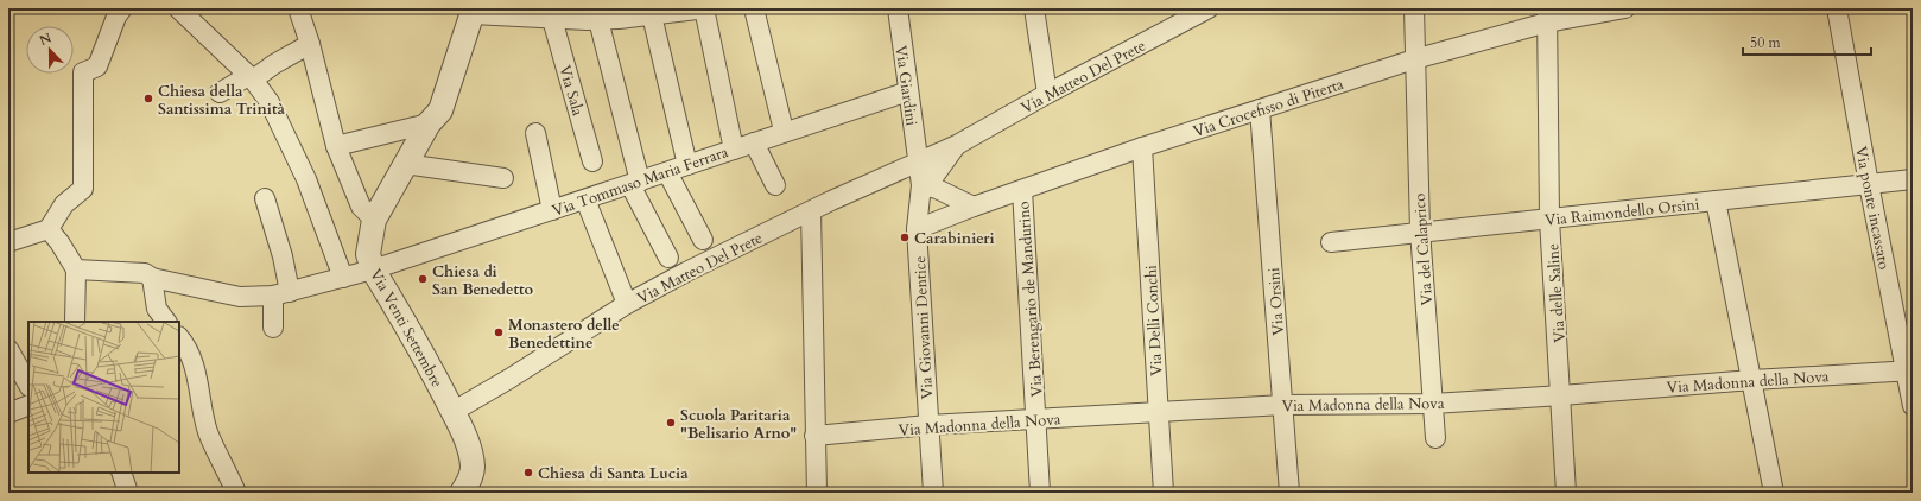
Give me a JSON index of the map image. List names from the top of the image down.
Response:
{
  "streets": {
    "street": [
      "Via Matteo Del Prete",
      "Via Giardini",
      "Via Sala",
      "Via Crocefisso di Piterta",
      "Via Tommaso Maria Ferrara",
      "Via ponte incassato",
      "Via Raimondello Orsini",
      "Via del Calaprico",
      "Via delle Saline",
      "Via Berengario de Mandurino",
      "Via Orsini",
      "Via Delli Conchi",
      "Via Venti Settembre",
      "Via Giovanni Dentice",
      "Via Madonna della Nova"
    ]
  },
  "crossings": [
    ["Via Matteo Del Prete", "Via Giardini"],
    ["Via Matteo Del Prete", "Via Venti Settembre"],
    ["Via Matteo Del Prete", "Via Giovanni Dentice"],
    ["Via Giardini", "Via Tommaso Maria Ferrara"],
    ["Via Giardini", "Via Giovanni Dentice"],
    ["Via Crocefisso di Piterta", "Via del Calaprico"],
    ["Via Crocefisso di Piterta", "Via delle Saline"],
    ["Via Crocefisso di Piterta", "Via Berengario de Mandurino"],
    ["Via Crocefisso di Piterta", "Via Orsini"],
    ["Via Crocefisso di Piterta", "Via Delli Conchi"],
    ["Via Crocefisso di Piterta", "Via Giovanni Dentice"],
    ["Via Tommaso Maria Ferrara", "Via Venti Settembre"],
    ["Via ponte incassato", "Via Raimondello Orsini"],
    ["Via ponte incassato", "Via Madonna della Nova"],
    ["Via Raimondello Orsini", "Via del Calaprico"],
    ["Via Raimondello Orsini", "Via delle Saline"],
    ["Via del Calaprico", "Via Madonna della Nova"],
    ["Via delle Saline", "Via Madonna della Nova"],
    ["Via Berengario de Mandurino", "Via Madonna della Nova"],
    ["Via Orsini", "Via Madonna della Nova"],
    ["Via Delli Conchi", "Via Madonna della Nova"],
    ["Via Giovanni Dentice", "Via Madonna della Nova"]
  ],
  "places": [
    "Chiesa della Santissima Trinità",
    "Carabinieri",
    "Chiesa di San Benedetto",
    "Monastero delle Benedettine",
    "Scuola Paritaria \"Belisario Arno\"",
    "Chiesa di Santa Lucia"
  ],
  "scale_bar": "50 m",
  "north": "top"
}
